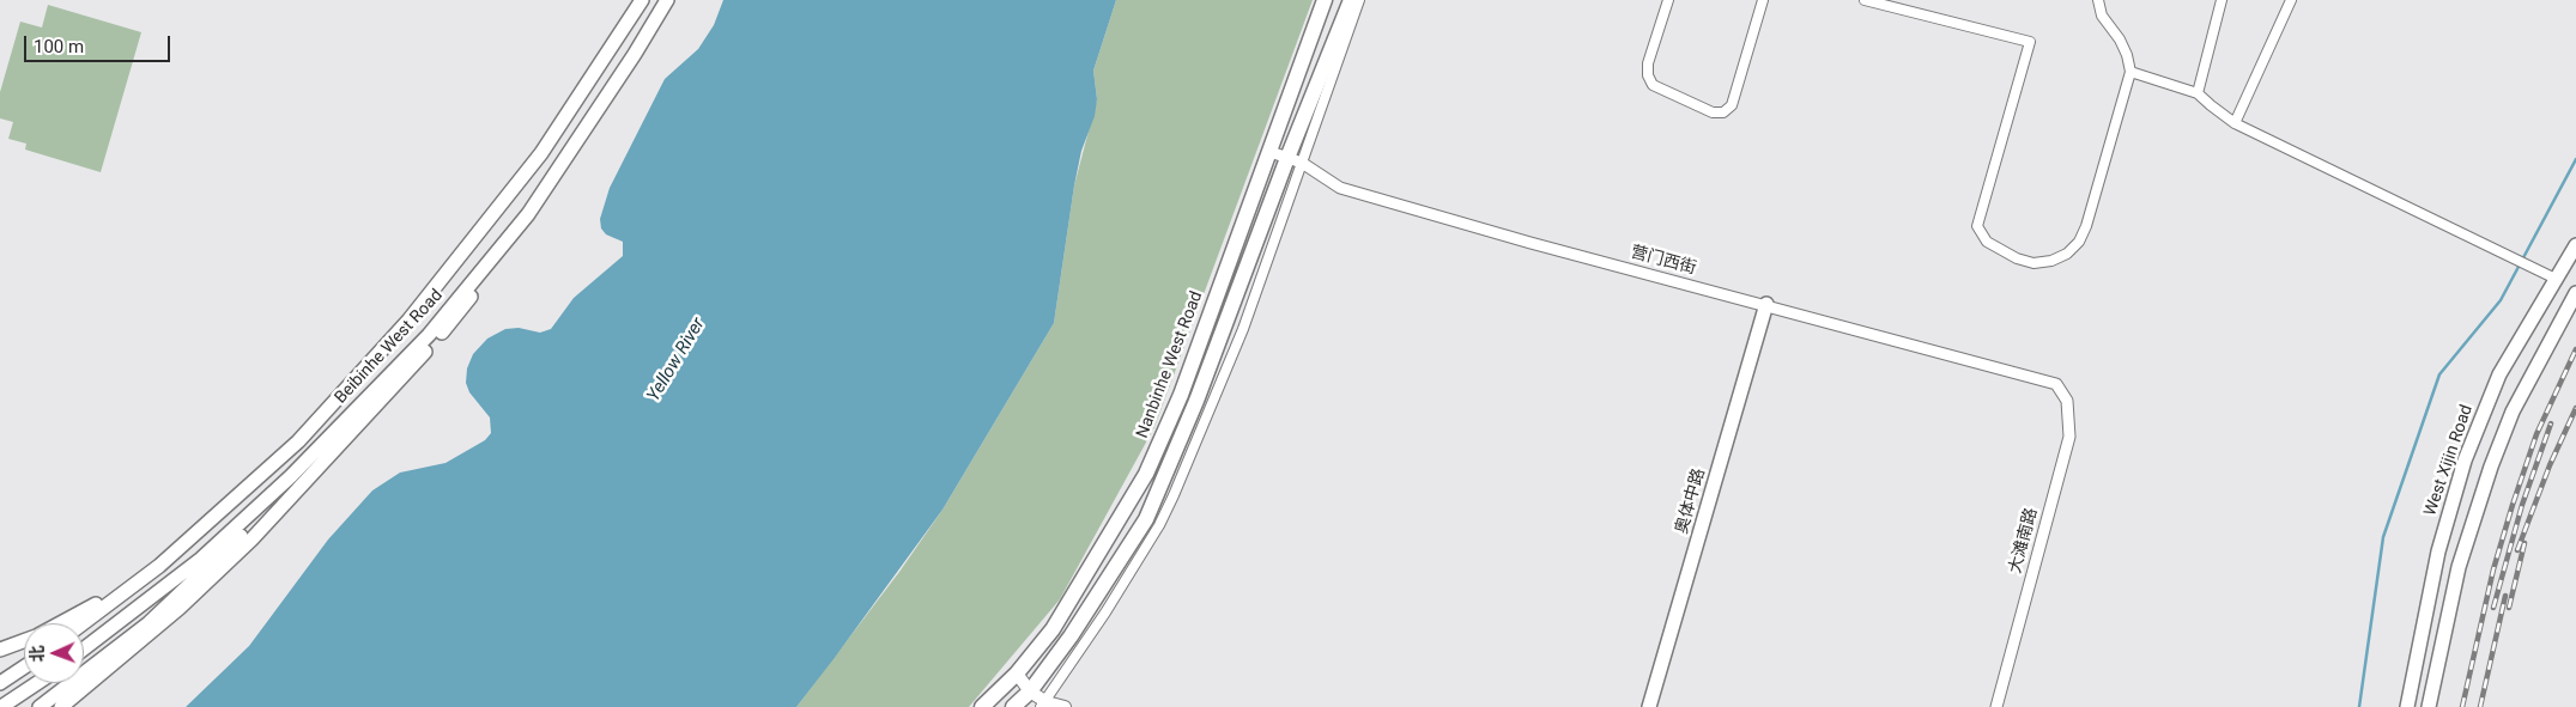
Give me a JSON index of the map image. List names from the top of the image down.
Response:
{
  "streets": {
    "highway": ["Nanbinhe West Road"],
    "main road": ["Beibinhe West Road", "West Xijin Road", "奥体中路"],
    "street": ["营门西街", "大滩南路"]
  },
  "crossings": [
    ["营门西街", "Nanbinhe West Road"],
    ["营门西街", "奥体中路"],
    ["营门西街", "大滩南路"]
  ],
  "water": ["Yellow River"],
  "scale_bar": "100 m",
  "north": "left"
}
